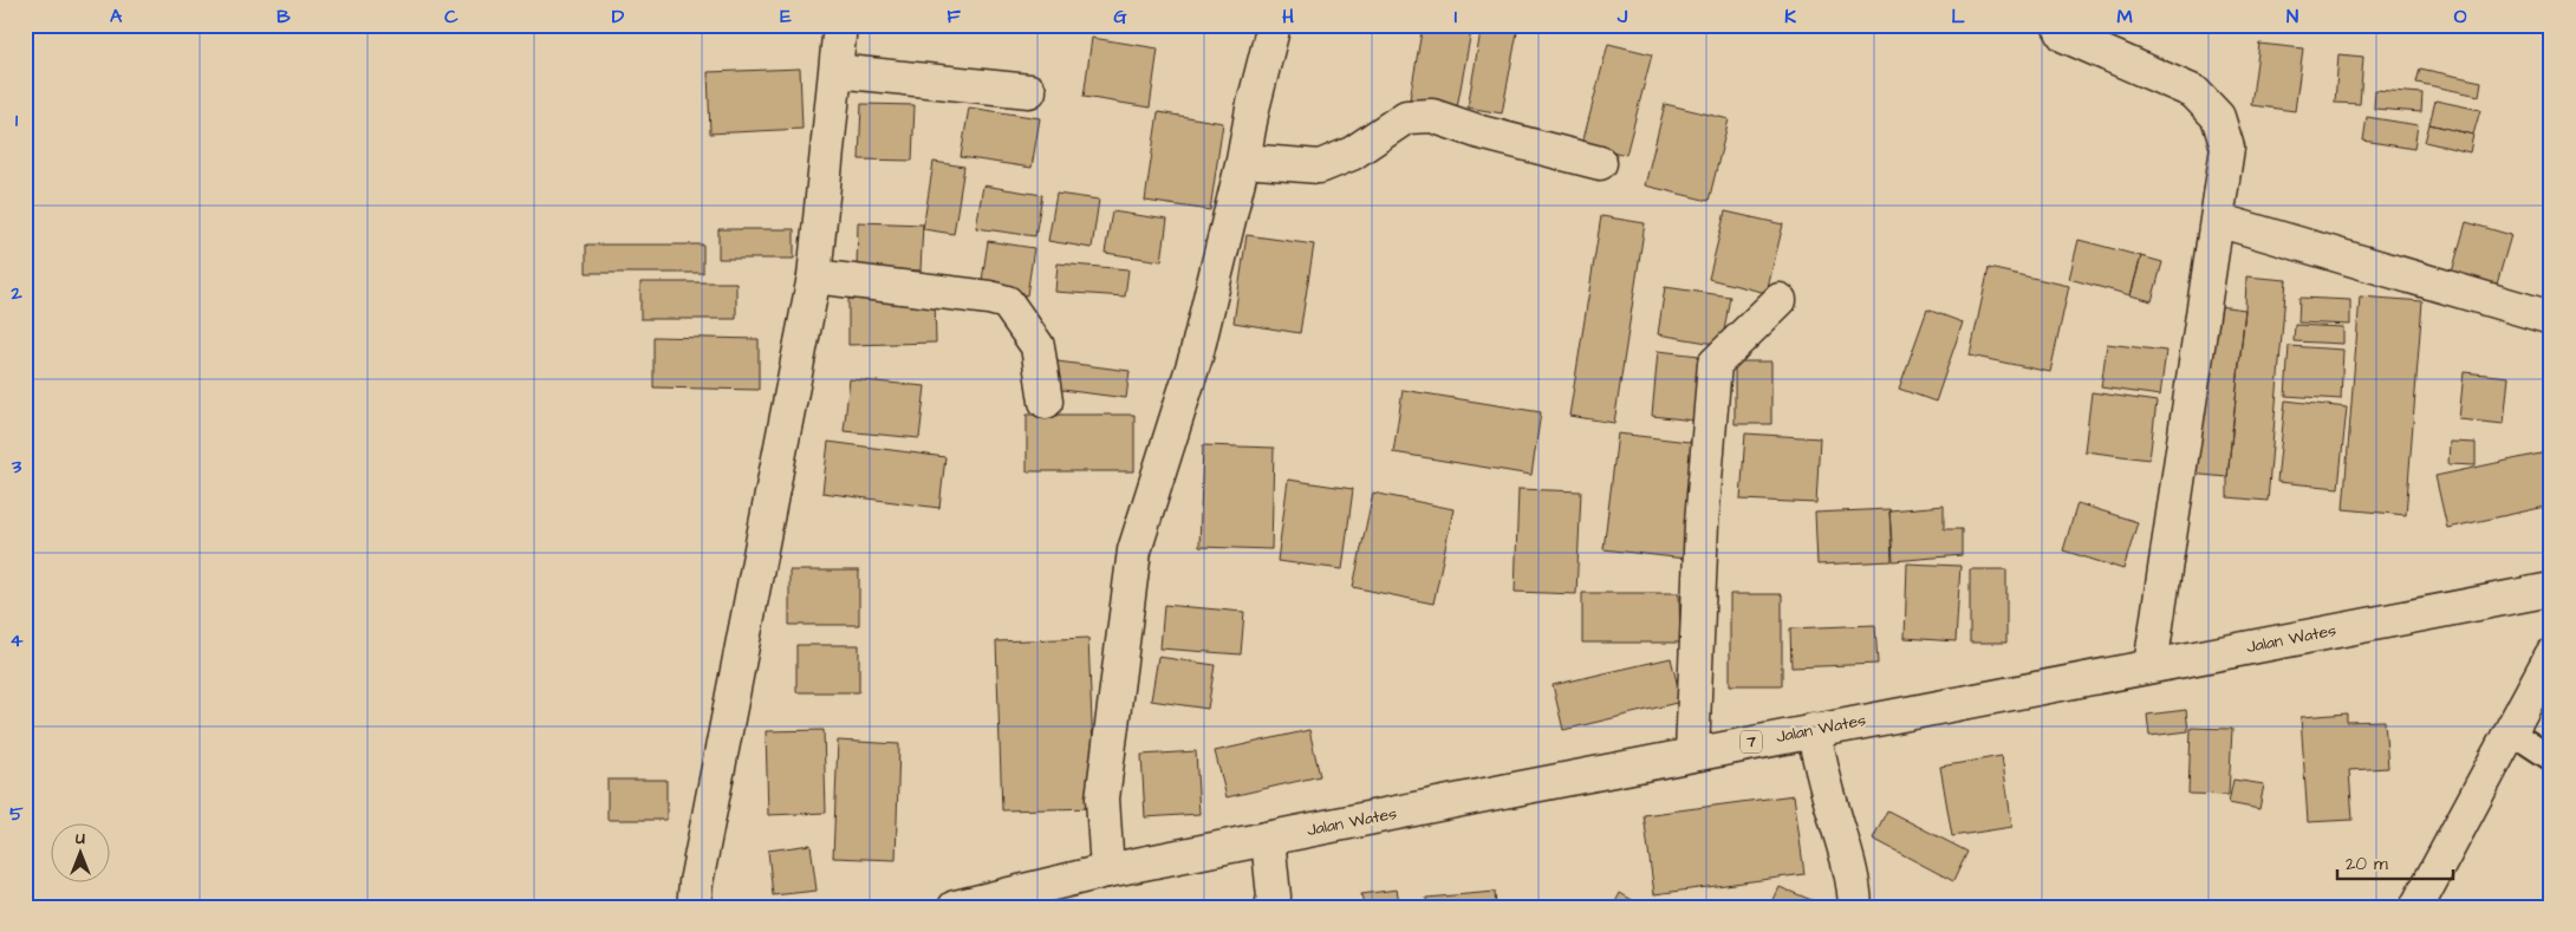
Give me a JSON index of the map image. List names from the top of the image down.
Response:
{
  "streets": {
    "main road": ["Jalan Wates", "7"]
  },
  "scale_bar": "20 m",
  "north": "top",
  "grid": {
    "columns": [
      "A",
      "B",
      "C",
      "D",
      "E",
      "F",
      "G",
      "H",
      "I",
      "J",
      "K",
      "L",
      "M",
      "N",
      "O"
    ],
    "rows": [
      "1",
      "2",
      "3",
      "4",
      "5"
    ]
  }
}
